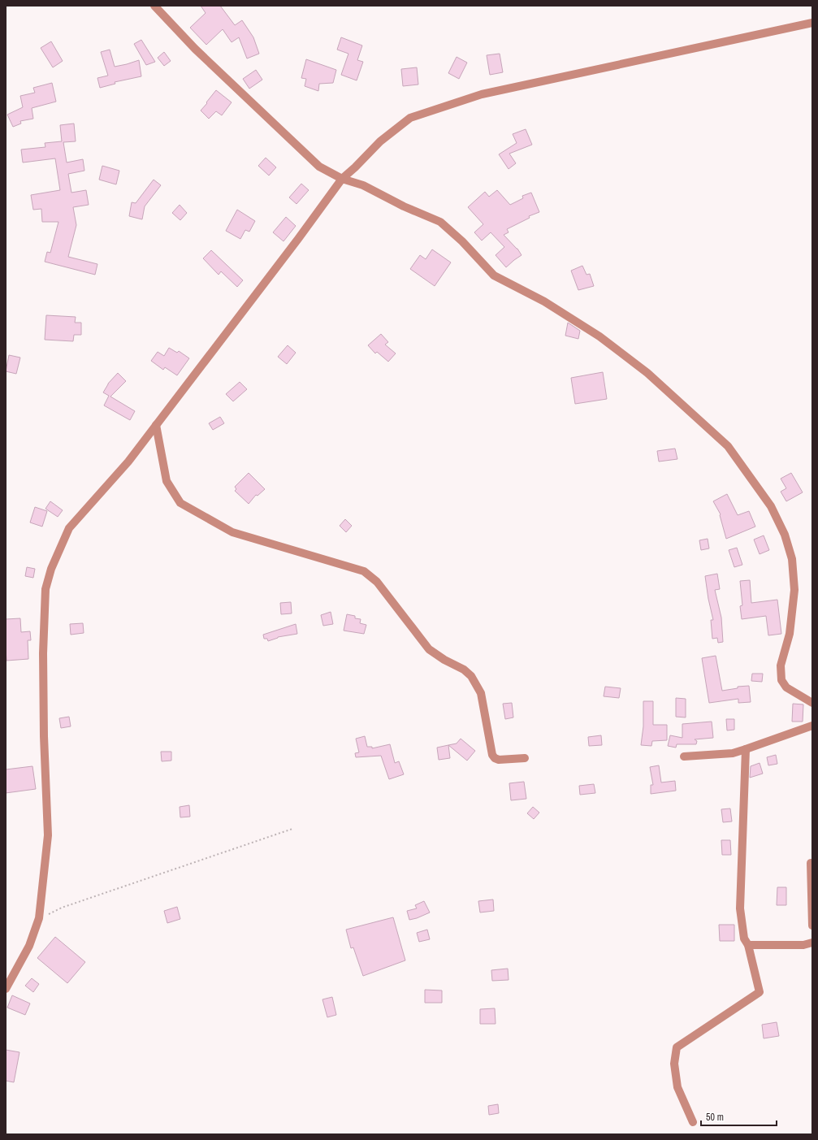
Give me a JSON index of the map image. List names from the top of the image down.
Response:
{
  "scale_bar": "50 m"
}
